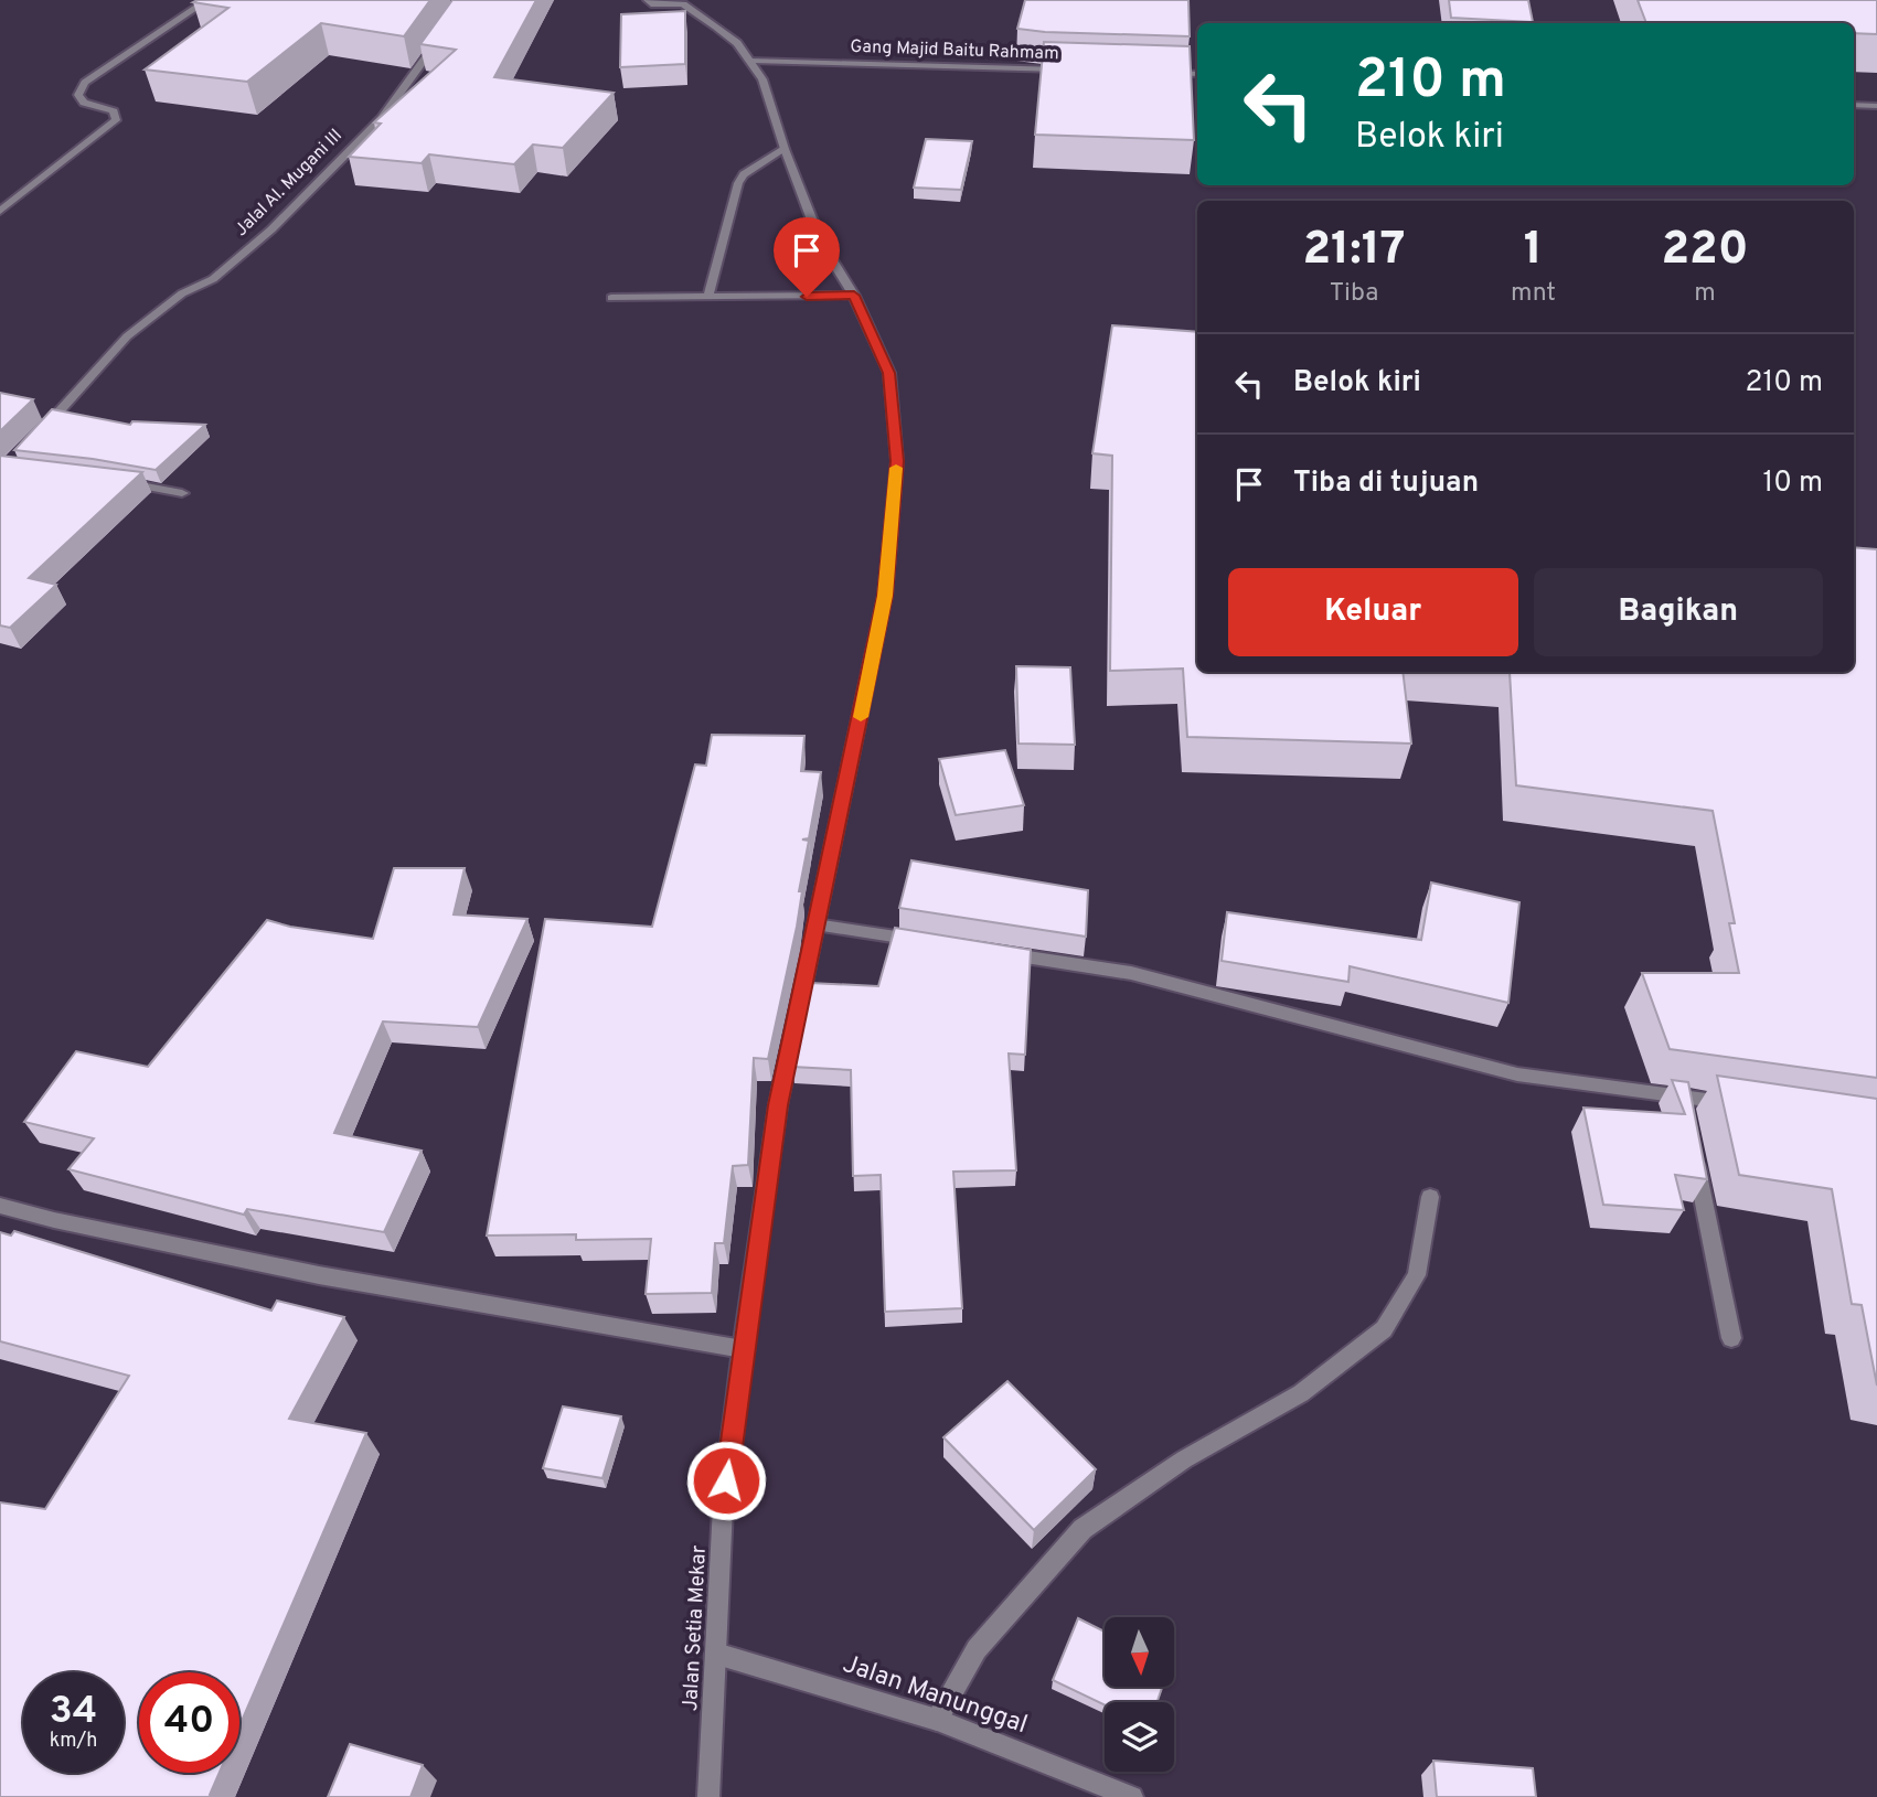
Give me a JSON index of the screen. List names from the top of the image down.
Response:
{
  "streets": {
    "street": [
      "Gang Majid Baitu Rahmam",
      "Jalal Al. Mugani III",
      "Jalan Setia Mekar",
      "Jalan Manunggal"
    ]
  },
  "crossings": [
    ["Gang Majid Baitu Rahmam", "Jalan Setia Mekar"],
    ["Jalan Setia Mekar", "Jalan Manunggal"]
  ],
  "north": "bottom",
  "page": {
    "turn": ["210 m", "Belok kiri"],
    "eta": [
      "21:17",
      "Tiba",
      "1",
      "mnt",
      "220",
      "m"
    ],
    "list": [
      {
        "name": "Belok kiri",
        "value": "210 m"
      },
      {
        "name": "Tiba di tujuan",
        "value": "10 m"
      }
    ],
    "buttons": ["Keluar", "Bagikan"],
    "speed": "34 km/h",
    "limit": "40"
  }
}
